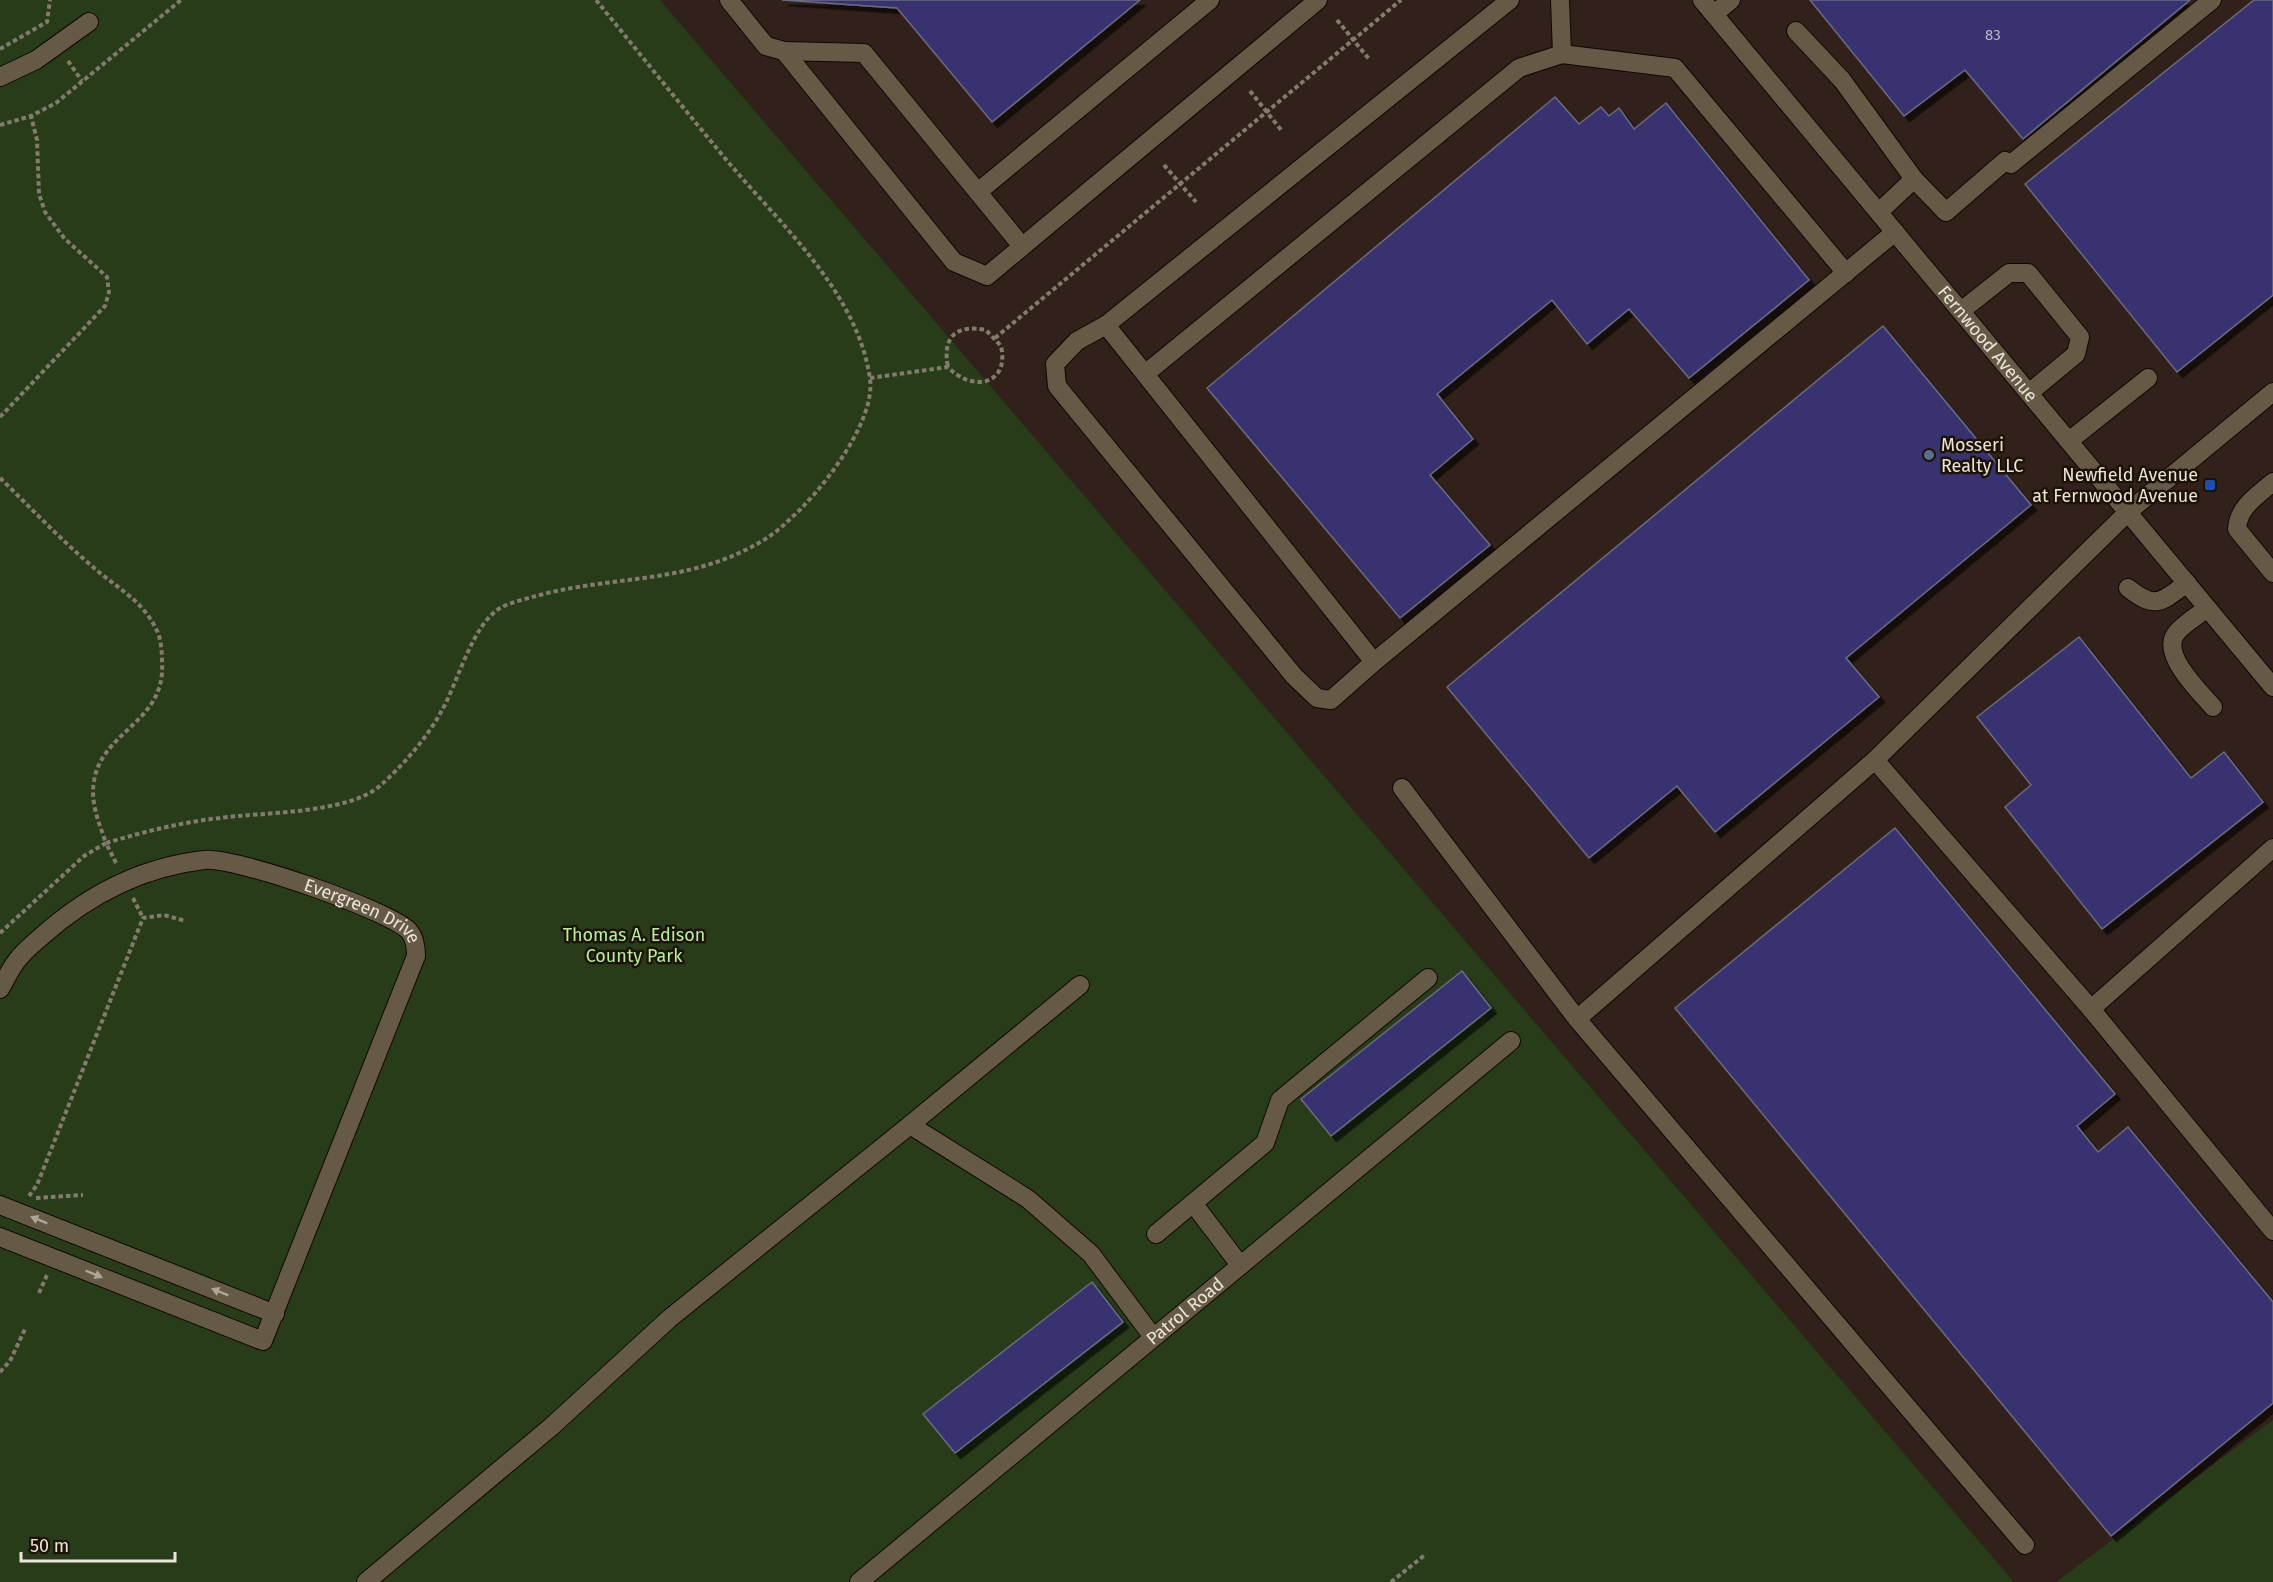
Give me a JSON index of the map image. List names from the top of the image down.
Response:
{
  "streets": {
    "street": ["Fernwood Avenue", "Evergreen Drive", "Patrol Road"]
  },
  "parks": ["Thomas A. Edison County Park"],
  "places": {
    "other": ["Mosseri Realty LLC"],
    "transit": ["Newfield Avenue at Fernwood Avenue"]
  },
  "house_numbers": ["83"],
  "scale_bar": "50 m"
}
